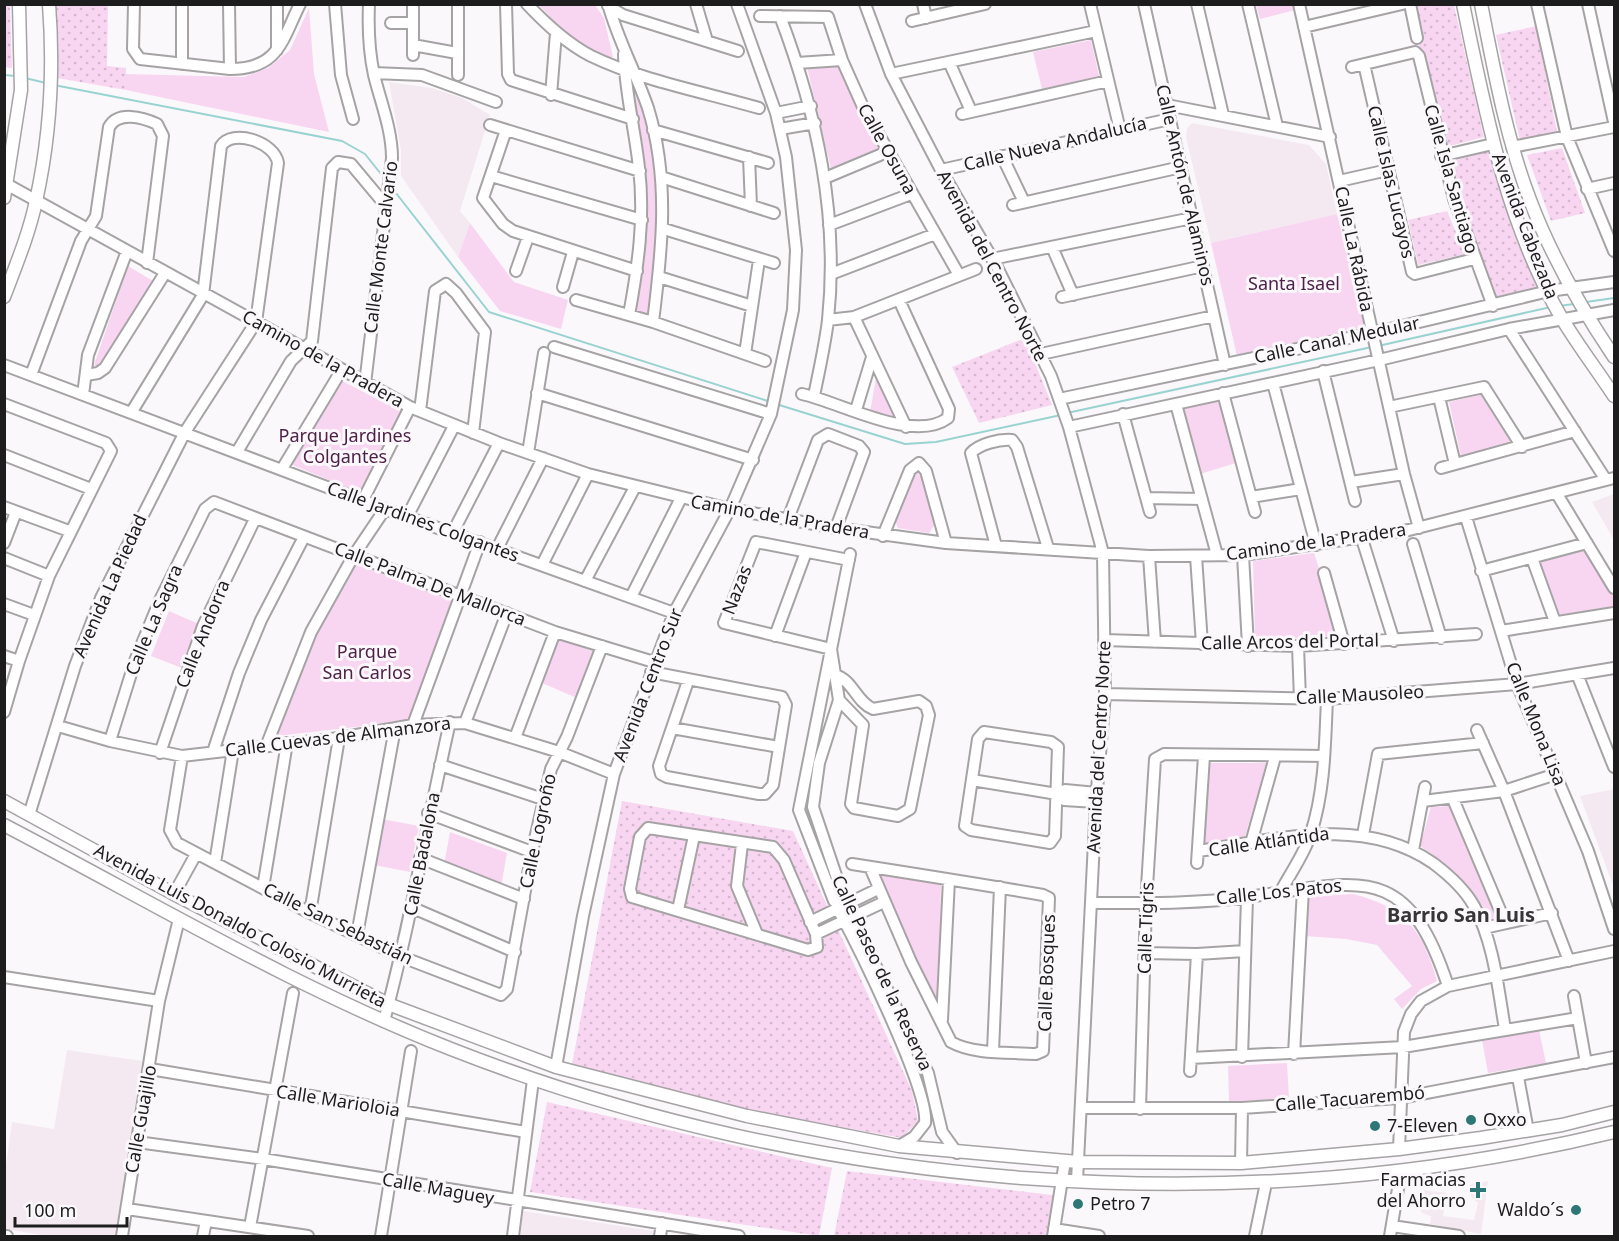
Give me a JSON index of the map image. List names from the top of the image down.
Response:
{
  "streets": {
    "main road": ["Avenida Cabezada", "Avenida Luis Donaldo Colosio Murrieta"],
    "street": [
      "Calle Nueva Andalucía",
      "Calle Osuna",
      "Calle Isla Santiago",
      "Calle Islas Lucayos",
      "Calle Antón de Alaminos",
      "Calle Monte Calvario",
      "Calle La Rábida",
      "Avenida del Centro Norte",
      "Calle Canal Medular",
      "Camino de la Pradera",
      "Calle Jardines Colgantes",
      "Calle Palma De Mallorca",
      "Avenida La Piedad",
      "Nazas",
      "Calle La Sagra",
      "Calle Andorra",
      "Calle Arcos del Portal",
      "Avenida Centro Sur",
      "Calle Mausoleo",
      "Calle Mona Lisa",
      "Calle Cuevas de Almanzora",
      "Calle Logroño",
      "Calle Atlántida",
      "Calle Badalona",
      "Calle Los Patos",
      "Calle San Sebastián",
      "Calle Tigris",
      "Calle Paseo de la Reserva",
      "Calle Bosques",
      "Calle Tacuarembó",
      "Calle Marioloia",
      "Calle Guajillo",
      "Calle Maguey"
    ]
  },
  "crossings": [
    ["Calle Nueva Andalucía", "Calle Antón de Alaminos"],
    ["Calle Nueva Andalucía", "Calle La Rábida"],
    ["Calle Nueva Andalucía", "Avenida del Centro Norte"],
    ["Calle Isla Santiago", "Calle Islas Lucayos"],
    ["Calle Isla Santiago", "Calle Canal Medular"],
    ["Calle Antón de Alaminos", "Calle Canal Medular"],
    ["Avenida Cabezada", "Calle Canal Medular"],
    ["Calle Monte Calvario", "Camino de la Pradera"],
    ["Calle La Rábida", "Calle Canal Medular"],
    ["Calle La Rábida", "Camino de la Pradera"],
    ["Avenida del Centro Norte", "Calle Canal Medular"],
    ["Avenida del Centro Norte", "Camino de la Pradera"],
    ["Avenida del Centro Norte", "Calle Arcos del Portal"],
    ["Avenida del Centro Norte", "Calle Mausoleo"],
    ["Avenida del Centro Norte", "Calle Los Patos"],
    ["Avenida del Centro Norte", "Avenida Luis Donaldo Colosio Murrieta"],
    ["Avenida del Centro Norte", "Calle Tacuarembó"],
    ["Camino de la Pradera", "Avenida La Piedad"],
    ["Camino de la Pradera", "Avenida Centro Sur"],
    ["Camino de la Pradera", "Calle Mona Lisa"],
    ["Calle Jardines Colgantes", "Avenida La Piedad"],
    ["Calle Jardines Colgantes", "Avenida Centro Sur"],
    ["Calle Palma De Mallorca", "Calle La Sagra"],
    ["Calle Palma De Mallorca", "Calle Andorra"],
    ["Calle Palma De Mallorca", "Avenida Centro Sur"],
    ["Calle Palma De Mallorca", "Calle Logroño"],
    ["Avenida La Piedad", "Calle Cuevas de Almanzora"],
    ["Avenida La Piedad", "Avenida Luis Donaldo Colosio Murrieta"],
    ["Nazas", "Calle Paseo de la Reserva"],
    ["Calle La Sagra", "Calle Cuevas de Almanzora"],
    ["Calle Andorra", "Calle Cuevas de Almanzora"],
    ["Avenida Centro Sur", "Calle Cuevas de Almanzora"],
    ["Avenida Centro Sur", "Avenida Luis Donaldo Colosio Murrieta"],
    ["Calle Mausoleo", "Calle Mona Lisa"],
    ["Calle Cuevas de Almanzora", "Calle Logroño"],
    ["Calle Cuevas de Almanzora", "Calle Badalona"],
    ["Calle Cuevas de Almanzora", "Calle San Sebastián"],
    ["Calle Logroño", "Calle San Sebastián"],
    ["Calle Atlántida", "Calle Tigris"],
    ["Calle Badalona", "Calle San Sebastián"],
    ["Calle Badalona", "Avenida Luis Donaldo Colosio Murrieta"],
    ["Calle Los Patos", "Calle Tigris"],
    ["Avenida Luis Donaldo Colosio Murrieta", "Calle Paseo de la Reserva"],
    ["Avenida Luis Donaldo Colosio Murrieta", "Calle Guajillo"],
    ["Calle Tigris", "Calle Tacuarembó"],
    ["Calle Marioloia", "Calle Guajillo"],
    ["Calle Guajillo", "Calle Maguey"]
  ],
  "districts": ["Barrio San Luis"],
  "parks": ["Santa Isael", "Parque Jardines Colgantes", "Parque San Carlos"],
  "places": {
    "other": [
      "Oxxo",
      "7-Eleven",
      "Petro 7",
      "Waldo´s"
    ],
    "health": ["Farmacias del Ahorro"]
  },
  "scale_bar": "100 m"
}
